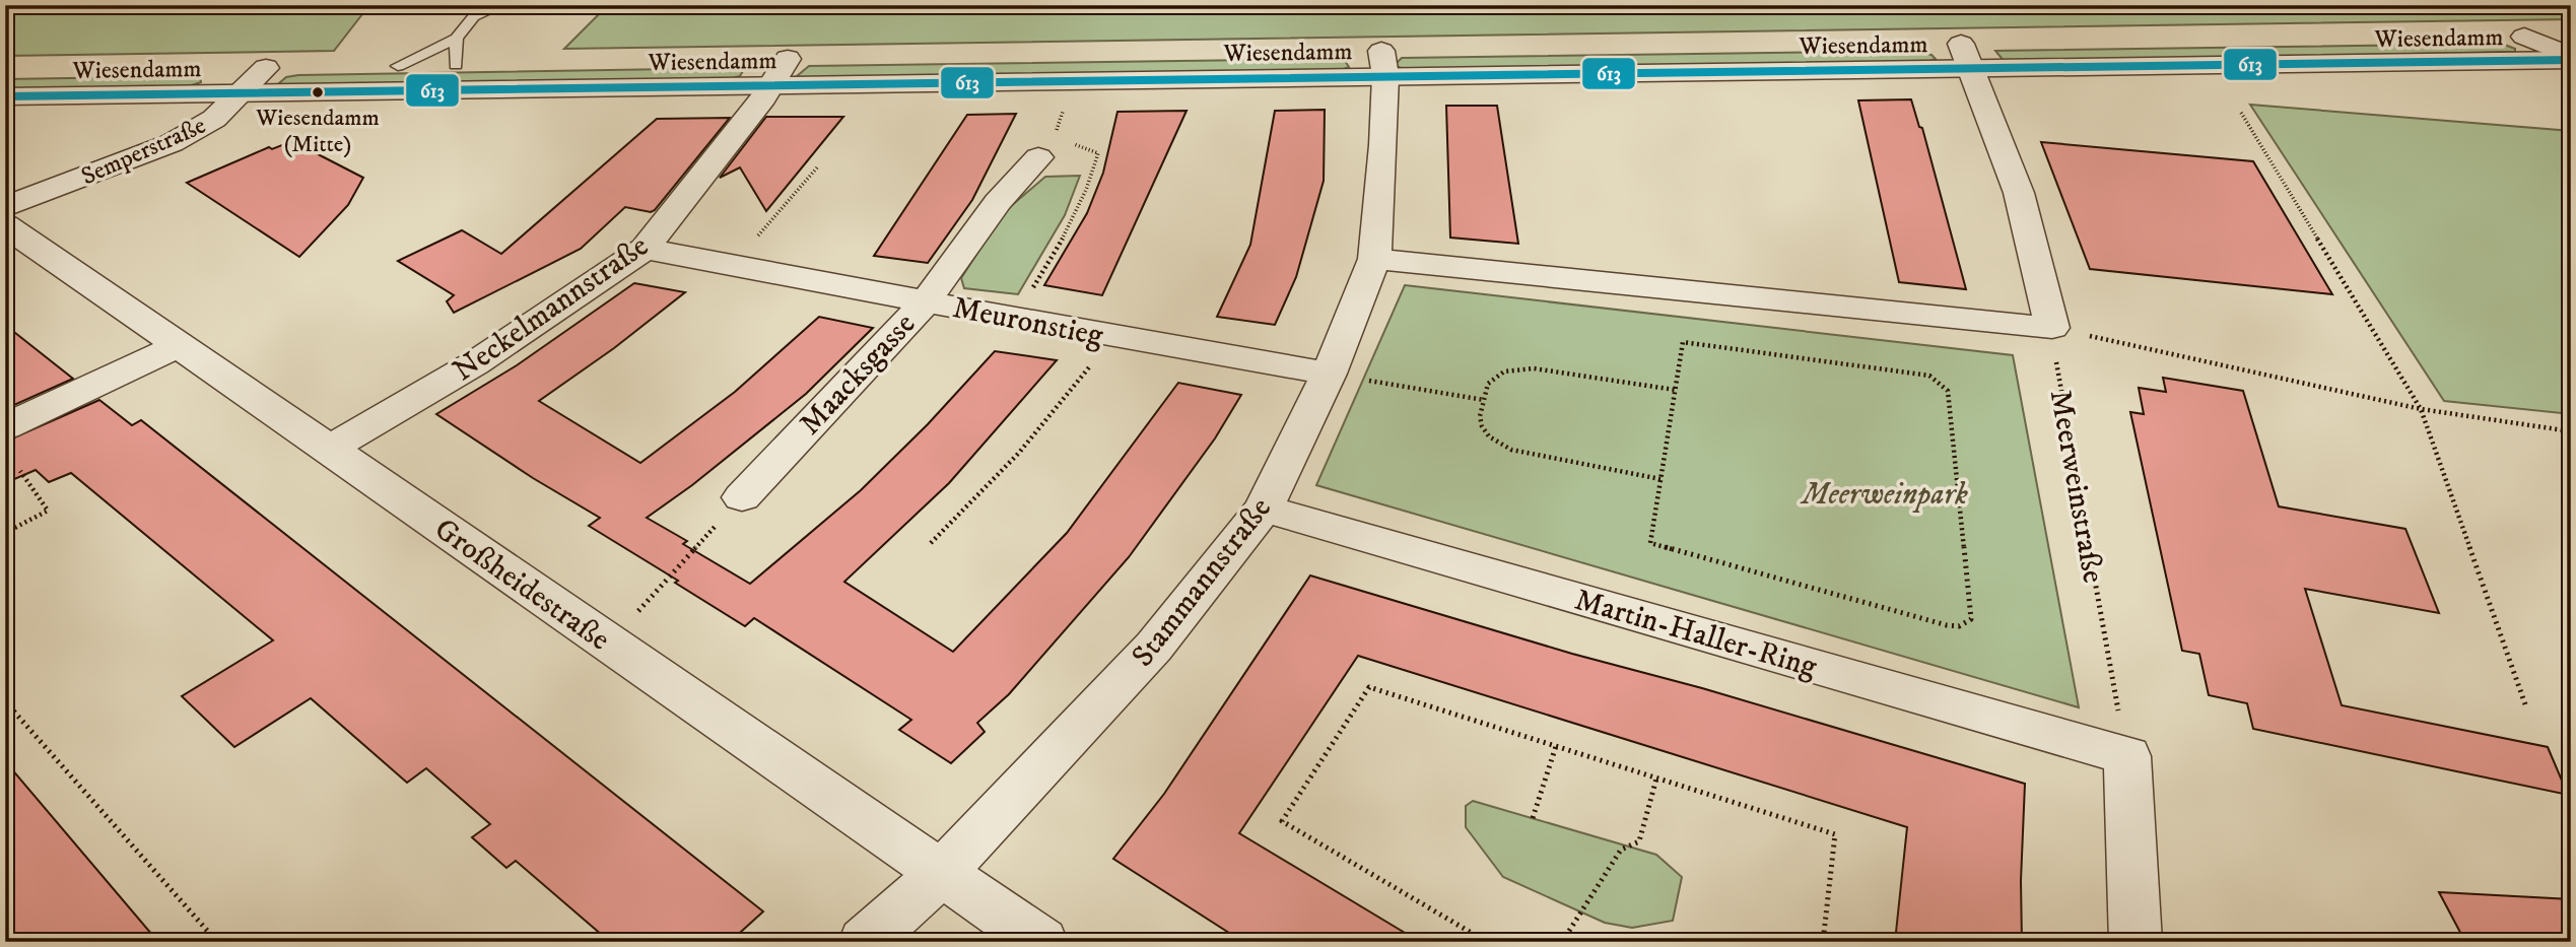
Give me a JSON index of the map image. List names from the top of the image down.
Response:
{
  "streets": {
    "street": [
      "Wiesendamm",
      "Semperstraße",
      "Neckelmannstraße",
      "Meuronstieg",
      "Maacksgasse",
      "Stammannstraße",
      "Großheidestraße",
      "Martin-Haller-Ring"
    ],
    "path": ["Meerweinstraße"]
  },
  "crossings": [
    ["Wiesendamm", "Semperstraße"],
    ["Wiesendamm", "Neckelmannstraße"],
    ["Wiesendamm", "Stammannstraße"],
    ["Neckelmannstraße", "Meuronstieg"],
    ["Neckelmannstraße", "Großheidestraße"],
    ["Meuronstieg", "Maacksgasse"],
    ["Meuronstieg", "Stammannstraße"],
    ["Meerweinstraße", "Martin-Haller-Ring"],
    ["Stammannstraße", "Großheidestraße"],
    ["Stammannstraße", "Martin-Haller-Ring"]
  ],
  "parks": ["Meerweinpark"],
  "places": ["Wiesendamm (Mitte)"],
  "lines": ["transit line 613"]
}
